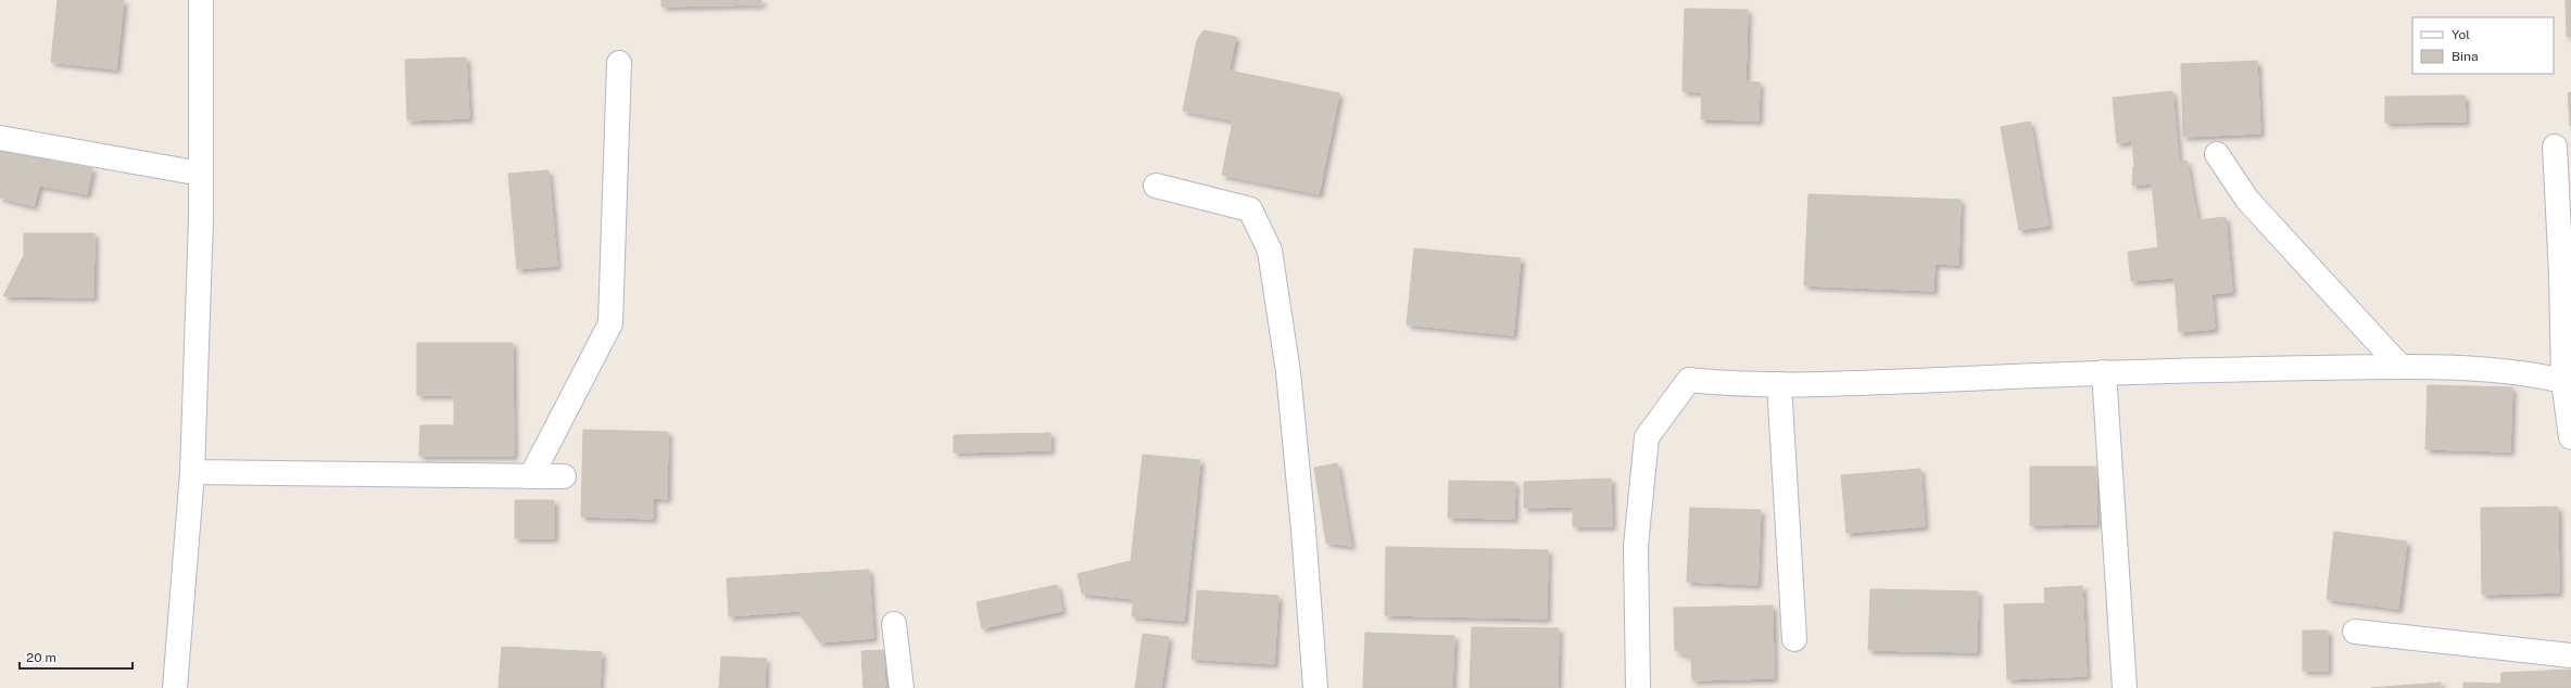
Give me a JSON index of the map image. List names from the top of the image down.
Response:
{
  "legend": ["Yol", "Bina"],
  "scale_bar": "20 m"
}
